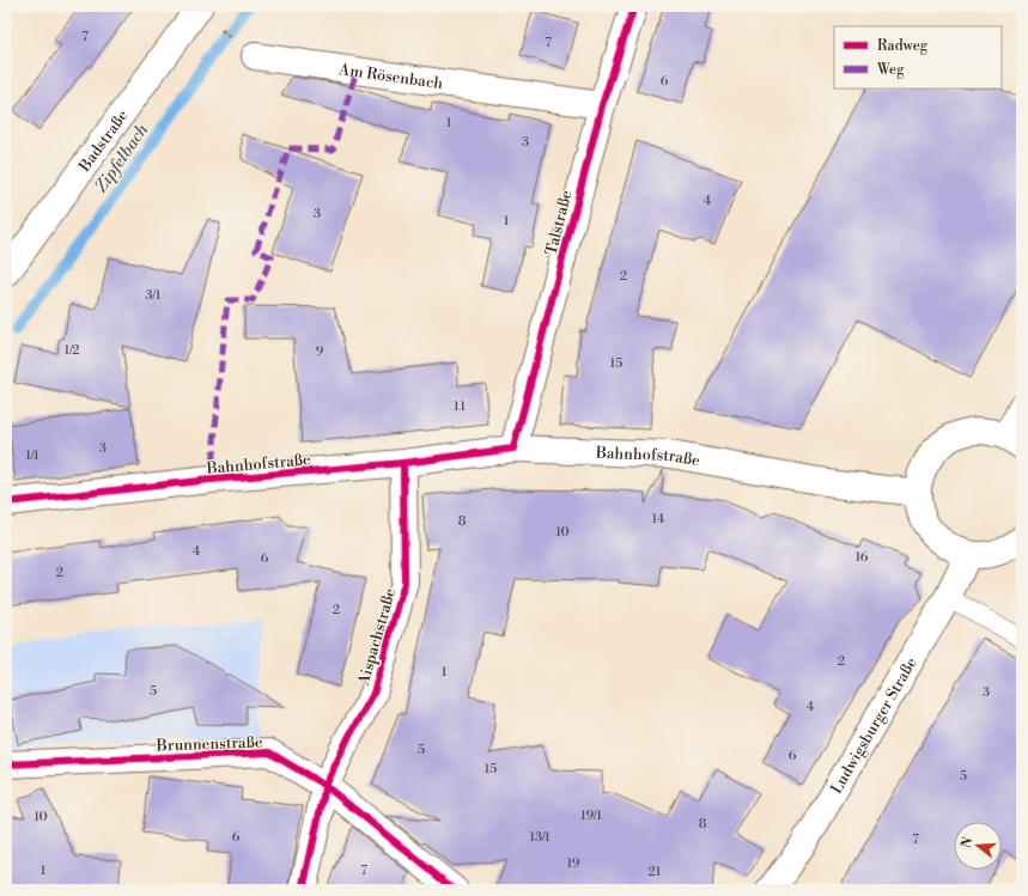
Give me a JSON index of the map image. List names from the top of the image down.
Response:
{
  "streets": {
    "street": [
      "Am Rösenbach",
      "Badstraße",
      "Talstraße",
      "Bahnhofstraße",
      "Aispachstraße",
      "Ludwigsburger Straße",
      "Brunnenstraße"
    ]
  },
  "crossings": [
    ["Am Rösenbach", "Talstraße"],
    ["Talstraße", "Bahnhofstraße"],
    ["Bahnhofstraße", "Aispachstraße"],
    ["Aispachstraße", "Brunnenstraße"]
  ],
  "water": ["Zipfelbach"],
  "house_numbers": [
    "7",
    "7",
    "6",
    "1",
    "3",
    "4",
    "3",
    "1",
    "2",
    "3/1",
    "1/2",
    "9",
    "15",
    "11",
    "3",
    "1/1",
    "14",
    "8",
    "10",
    "4",
    "16",
    "6",
    "2",
    "2",
    "2",
    "1",
    "5",
    "3",
    "4",
    "5",
    "6",
    "15",
    "5",
    "19/1",
    "10",
    "8",
    "6",
    "13/1",
    "7",
    "19",
    "1",
    "7",
    "21"
  ],
  "legend": ["Radweg", "Weg"],
  "north": "left"
}
